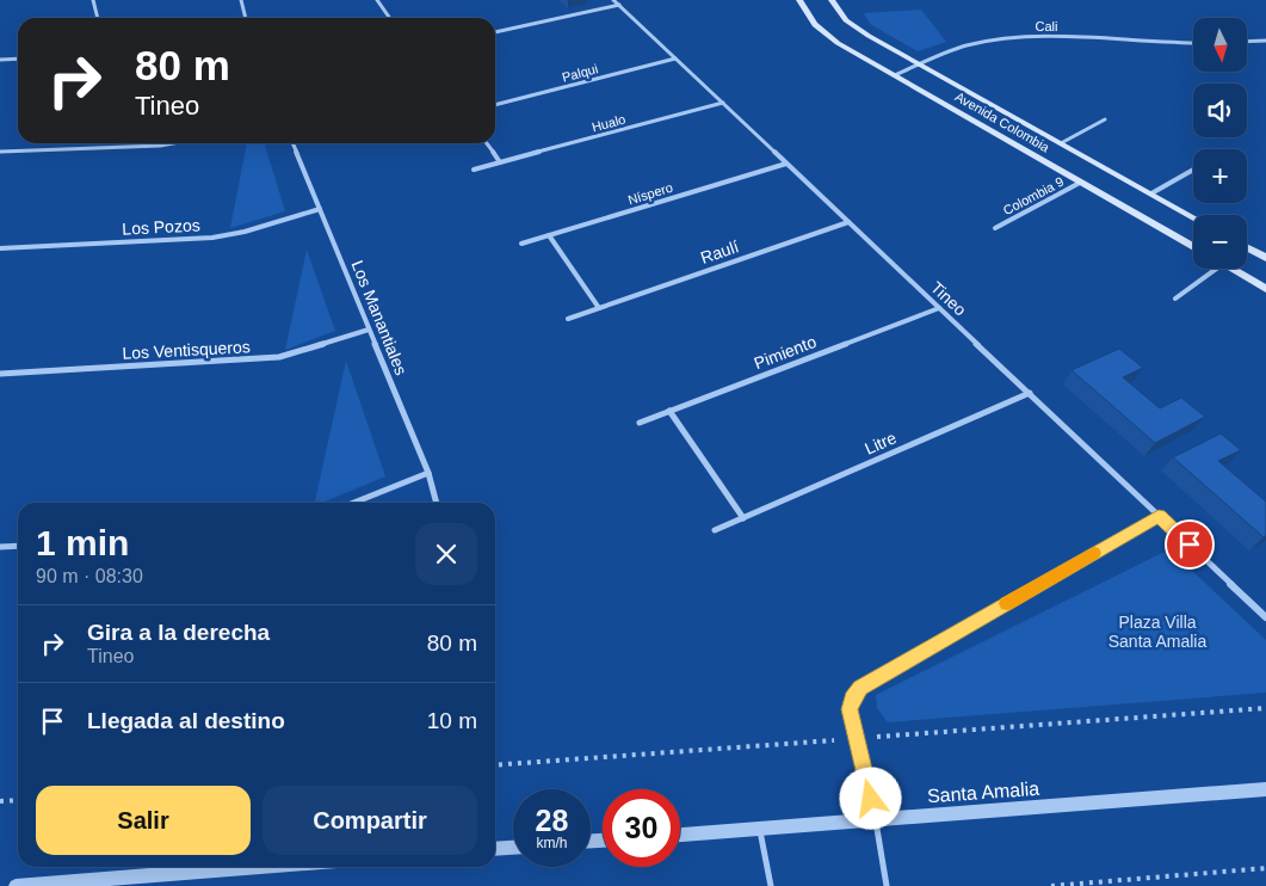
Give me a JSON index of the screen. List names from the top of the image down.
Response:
{
  "streets": {
    "main road": ["Avenida Colombia"],
    "street": [
      "Cali",
      "Palqui",
      "Hualo",
      "Níspero",
      "Colombia 9",
      "Los Pozos",
      "Raulí",
      "Tineo",
      "Los Manantiales",
      "Los Ventisqueros",
      "Pimiento",
      "Litre",
      "Santa Amalia"
    ]
  },
  "crossings": [
    ["Cali", "Avenida Colombia"],
    ["Palqui", "Tineo"],
    ["Avenida Colombia", "Colombia 9"],
    ["Hualo", "Tineo"],
    ["Níspero", "Tineo"],
    ["Los Pozos", "Los Manantiales"],
    ["Raulí", "Tineo"],
    ["Tineo", "Pimiento"],
    ["Tineo", "Litre"],
    ["Los Manantiales", "Los Ventisqueros"]
  ],
  "parks": ["Plaza Villa Santa Amalia"],
  "north": "bottom",
  "page": {
    "map_buttons": ["+", "−"],
    "turn": ["80 m", "Tineo"],
    "heading": ["1 min", "90 m · 08:30"],
    "list": [
      {
        "name": "Gira a la derecha",
        "note": "Tineo",
        "value": "80 m"
      },
      {
        "name": "Llegada al destino",
        "value": "10 m"
      }
    ],
    "buttons": ["Salir", "Compartir"],
    "speed": "28 km/h",
    "limit": "30"
  }
}
